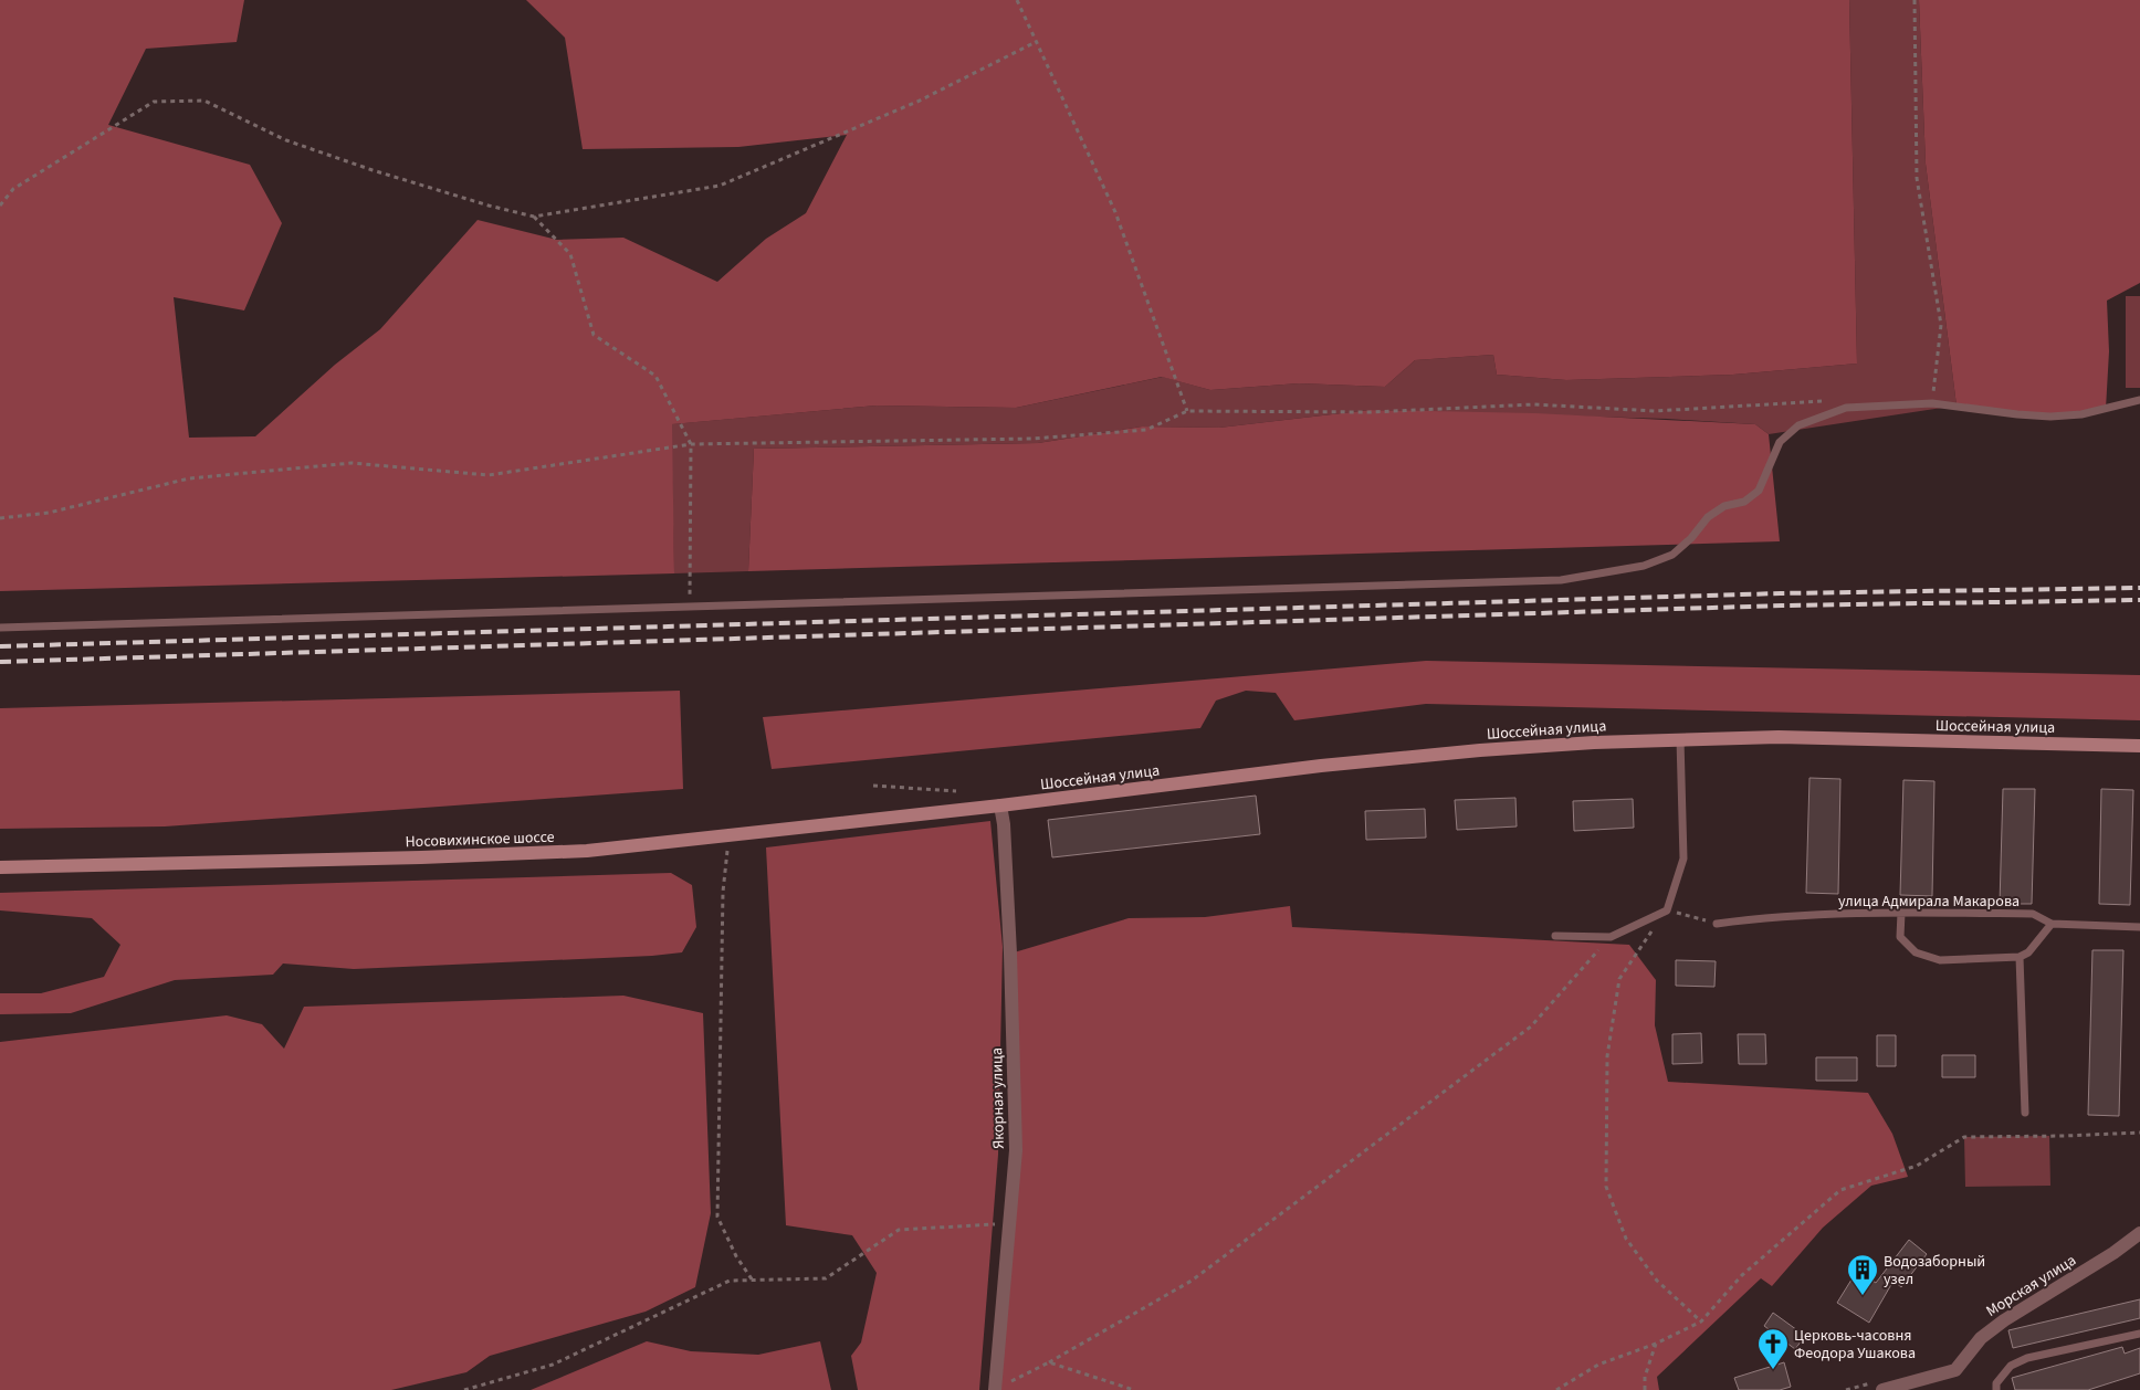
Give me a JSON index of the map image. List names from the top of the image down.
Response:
{
  "streets": {
    "main road": ["Шоссейная улица", "Носовихинское шоссе"],
    "street": ["Якорная улица", "Морская улица"],
    "lane": ["улица Адмирала Макарова"]
  },
  "crossings": [
    ["Шоссейная улица", "Носовихинское шоссе"],
    ["Шоссейная улица", "Якорная улица"]
  ],
  "places": {
    "building": ["Водозаборный узел"],
    "church": ["Церковь-часовня Феодора Ушакова"]
  }
}
